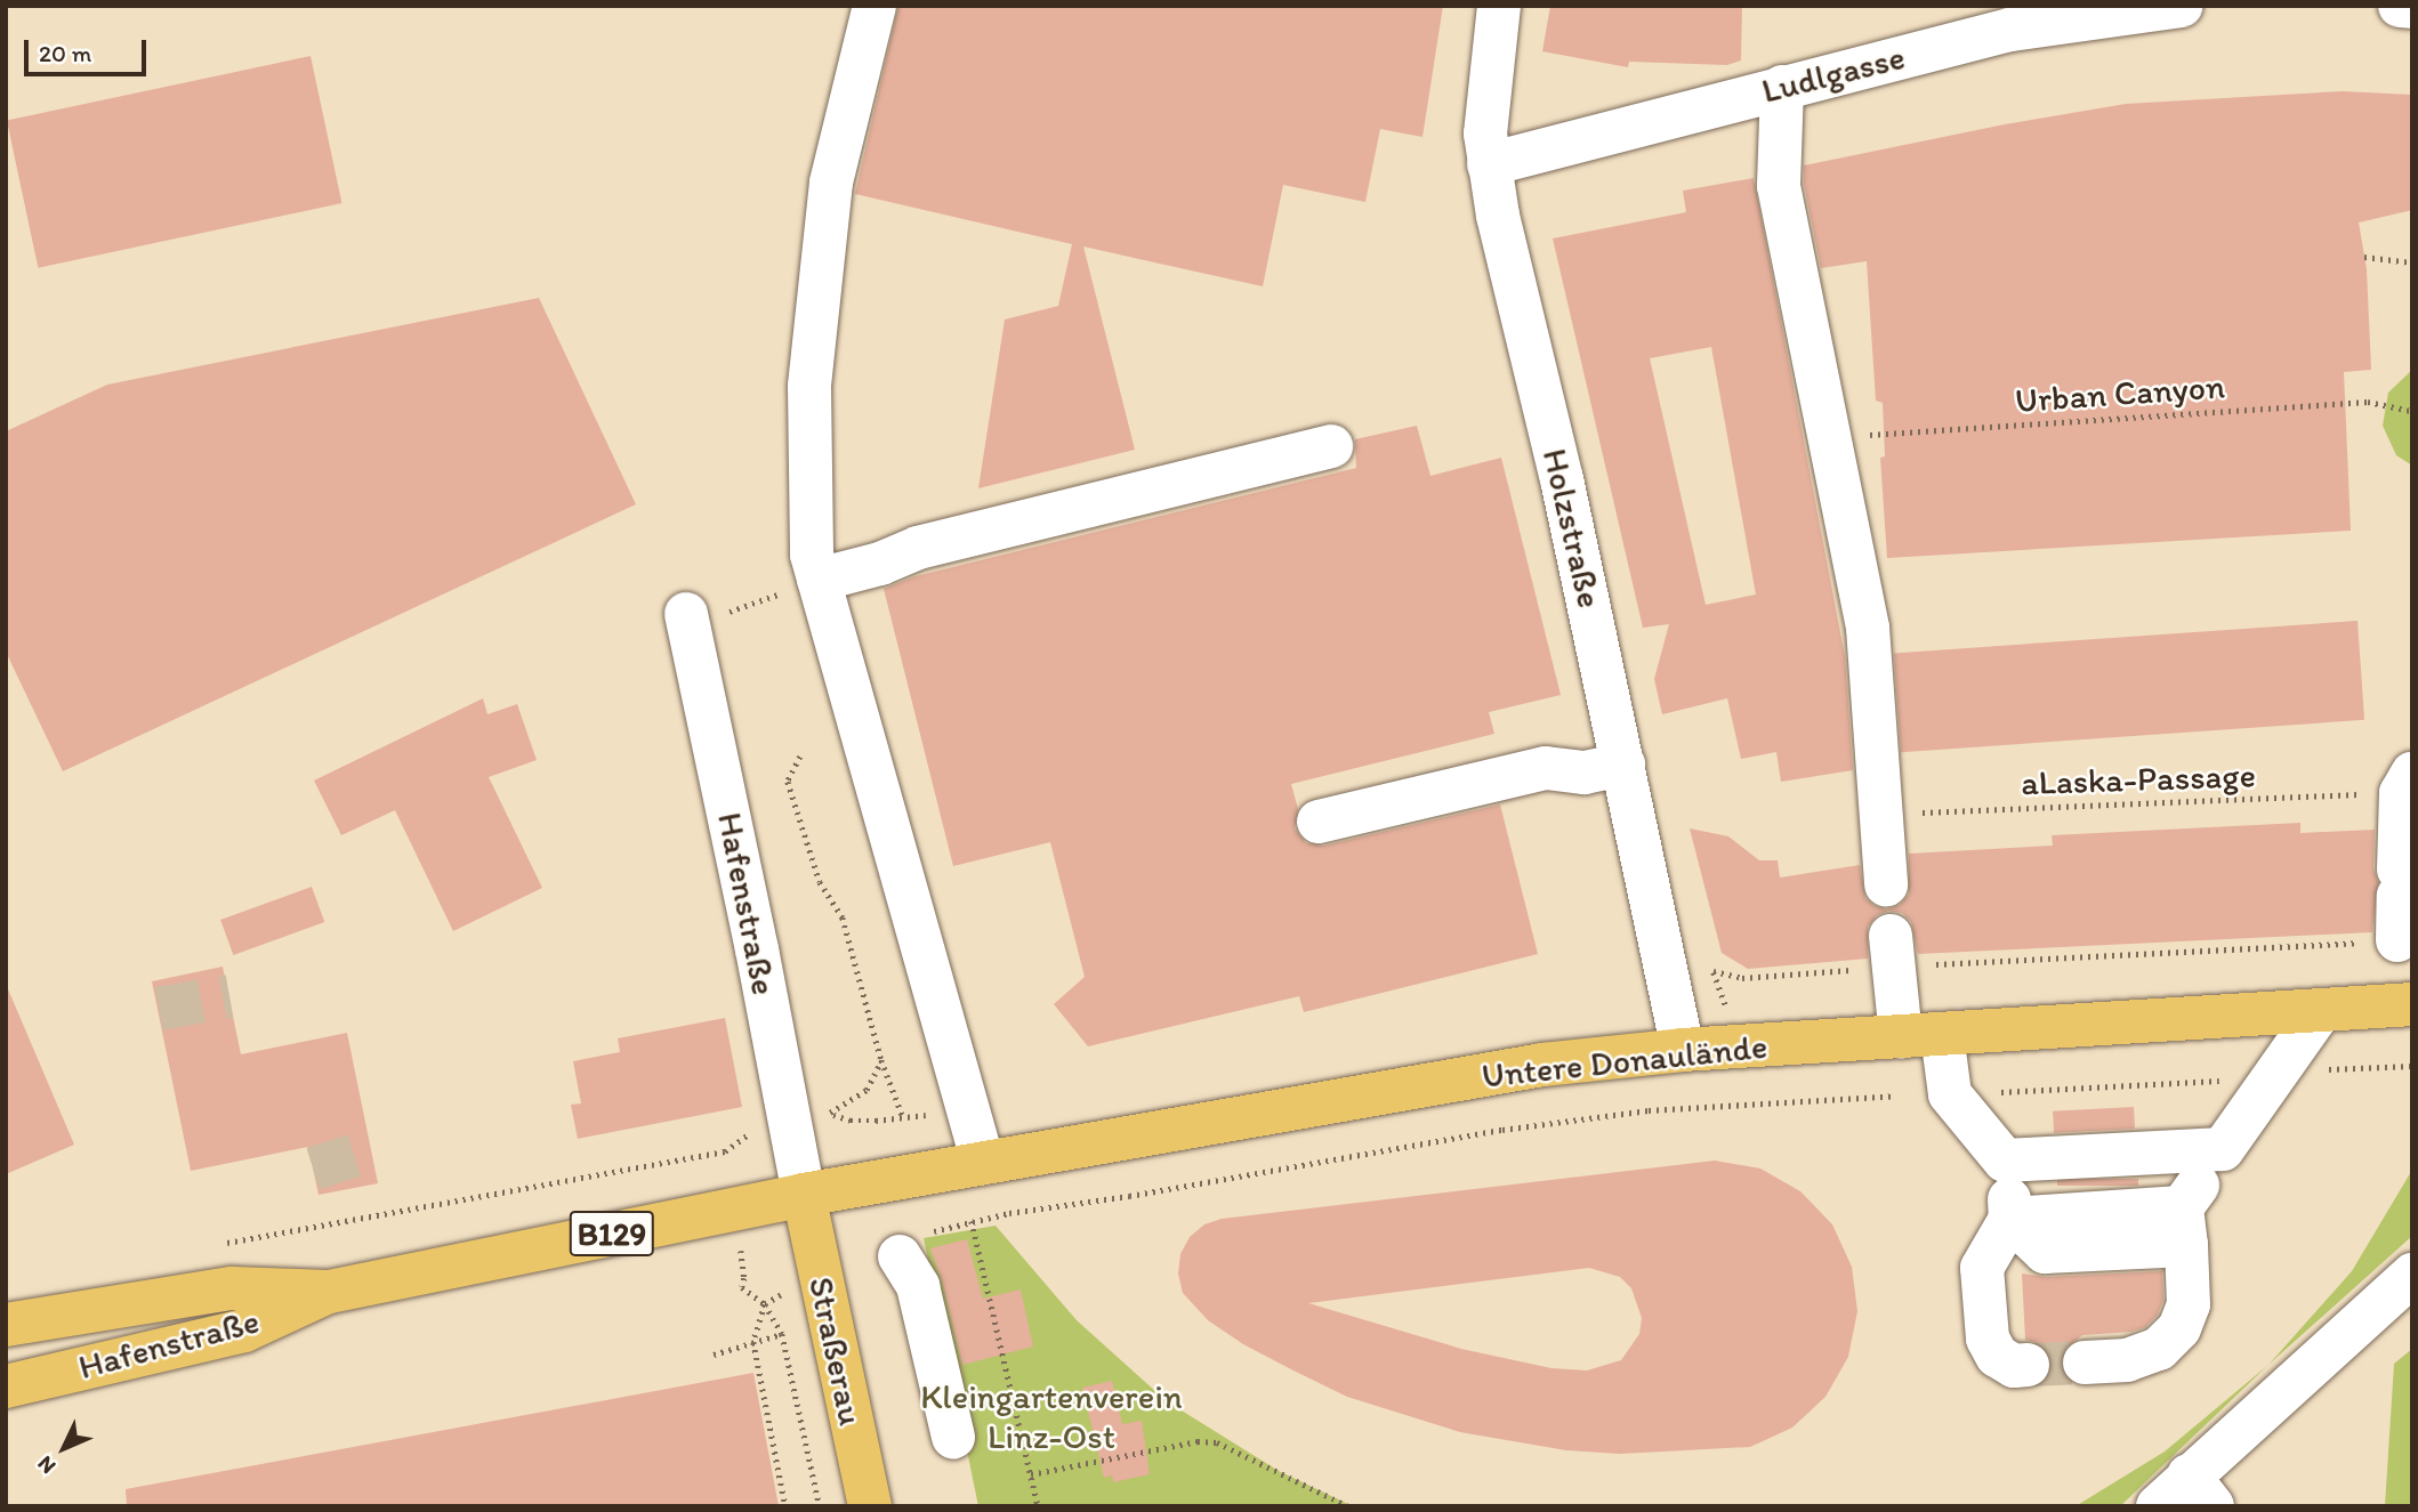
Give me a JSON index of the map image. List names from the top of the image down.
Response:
{
  "streets": {
    "main road": [
      "Hafenstraße",
      "Untere Donaulände",
      "B129",
      "Straßerau"
    ],
    "street": ["Ludlgasse", "Holzstraße"],
    "path": ["Urban Canyon", "aLaska-Passage"]
  },
  "crossings": [
    ["Ludlgasse", "Holzstraße"],
    ["Holzstraße", "Untere Donaulände"],
    ["Hafenstraße", "Untere Donaulände"],
    ["Hafenstraße", "Straßerau"],
    ["Untere Donaulände", "Straßerau"]
  ],
  "parks": ["Kleingartenverein Linz-Ost"],
  "scale_bar": "20 m",
  "north": "bottom left"
}
